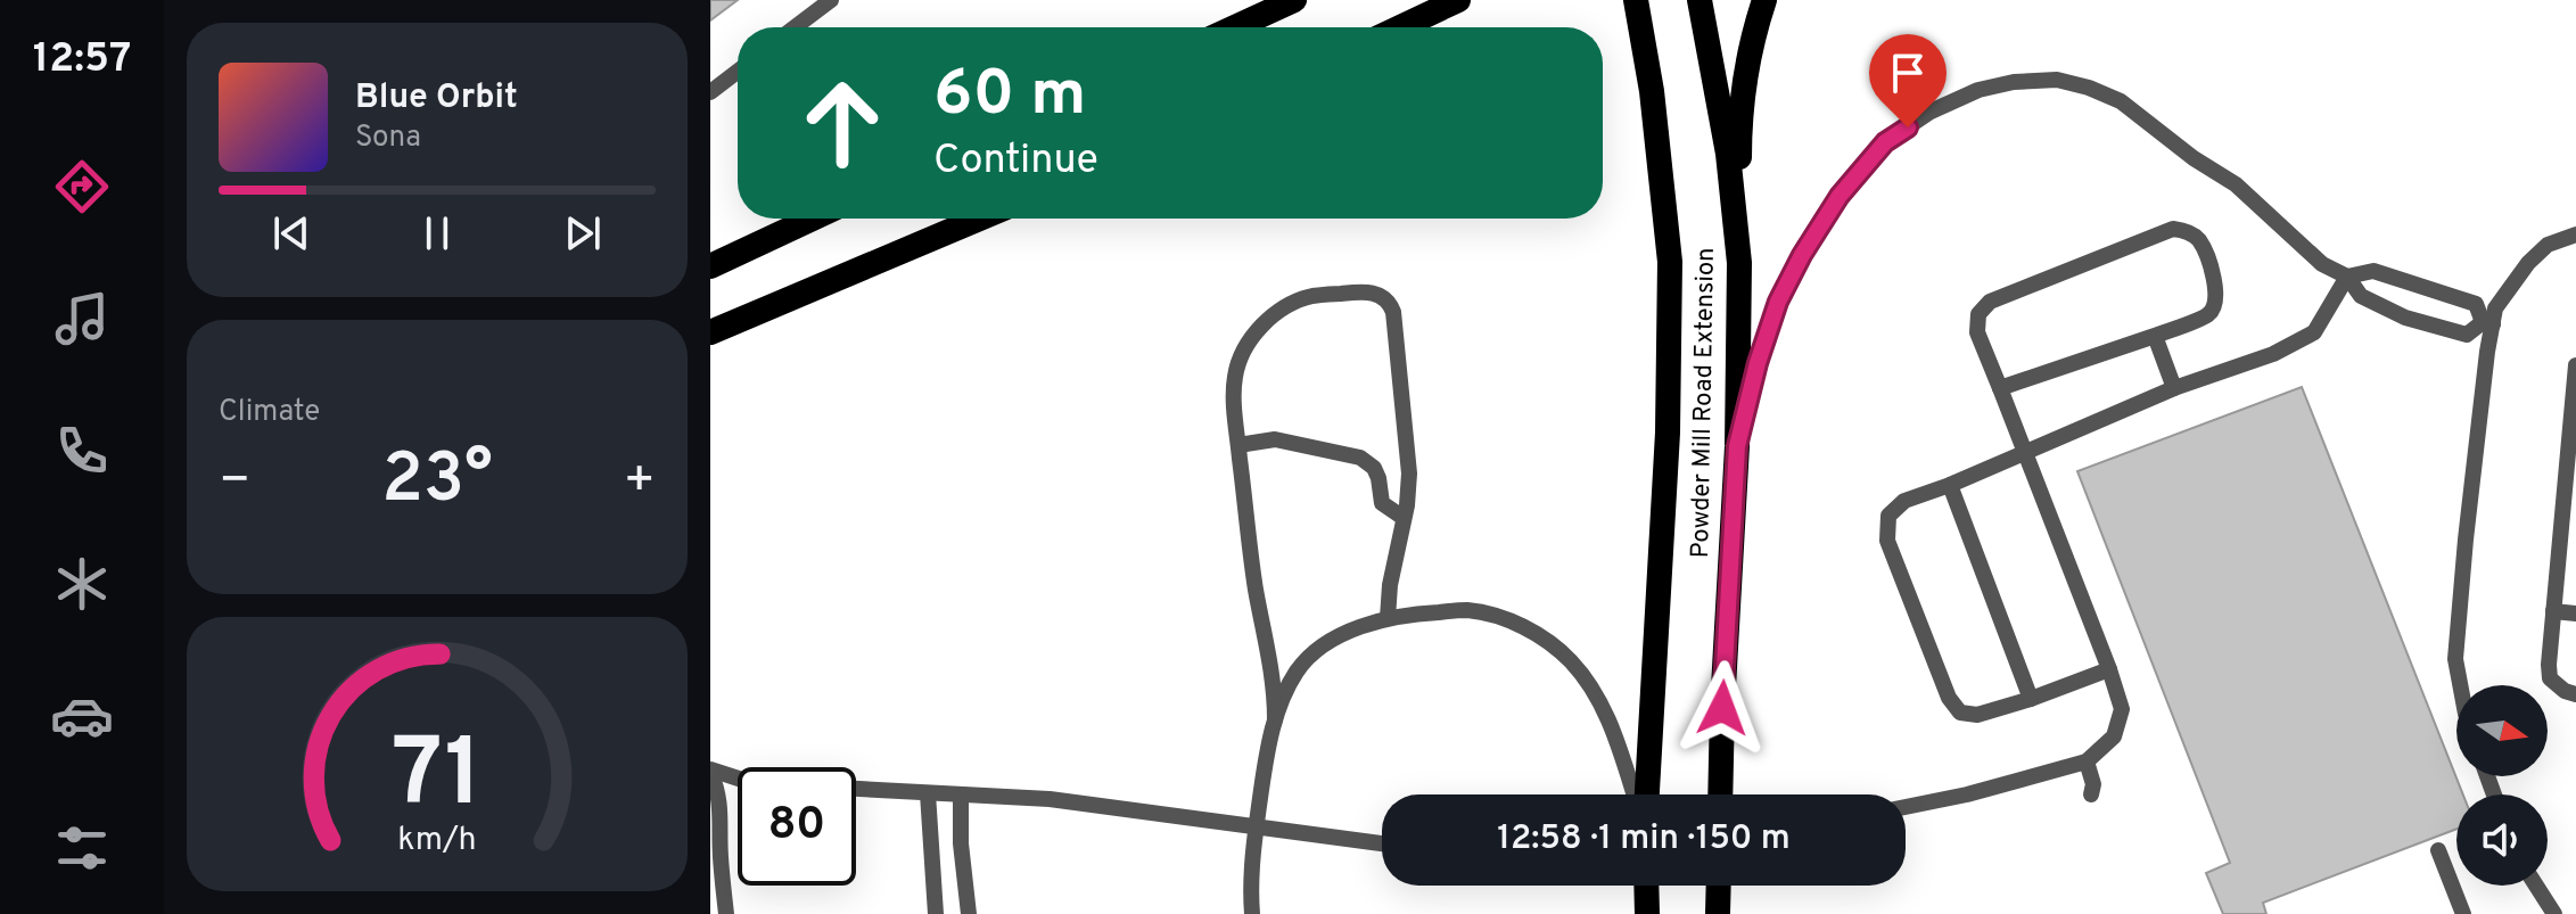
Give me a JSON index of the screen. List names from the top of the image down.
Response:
{
  "streets": {
    "highway": ["Powder Mill Road Extension"]
  },
  "north": "right",
  "page": {
    "tabs": "12:57",
    "turn": ["60 m", "Continue"],
    "song": ["Blue Orbit", "Sona"],
    "tile": "Climate",
    "heat": ["−", "23°", "+"],
    "limit": "80",
    "trip": "12:58 · 1 min · 150 m",
    "gauge": ["71", "km/h"]
  }
}
